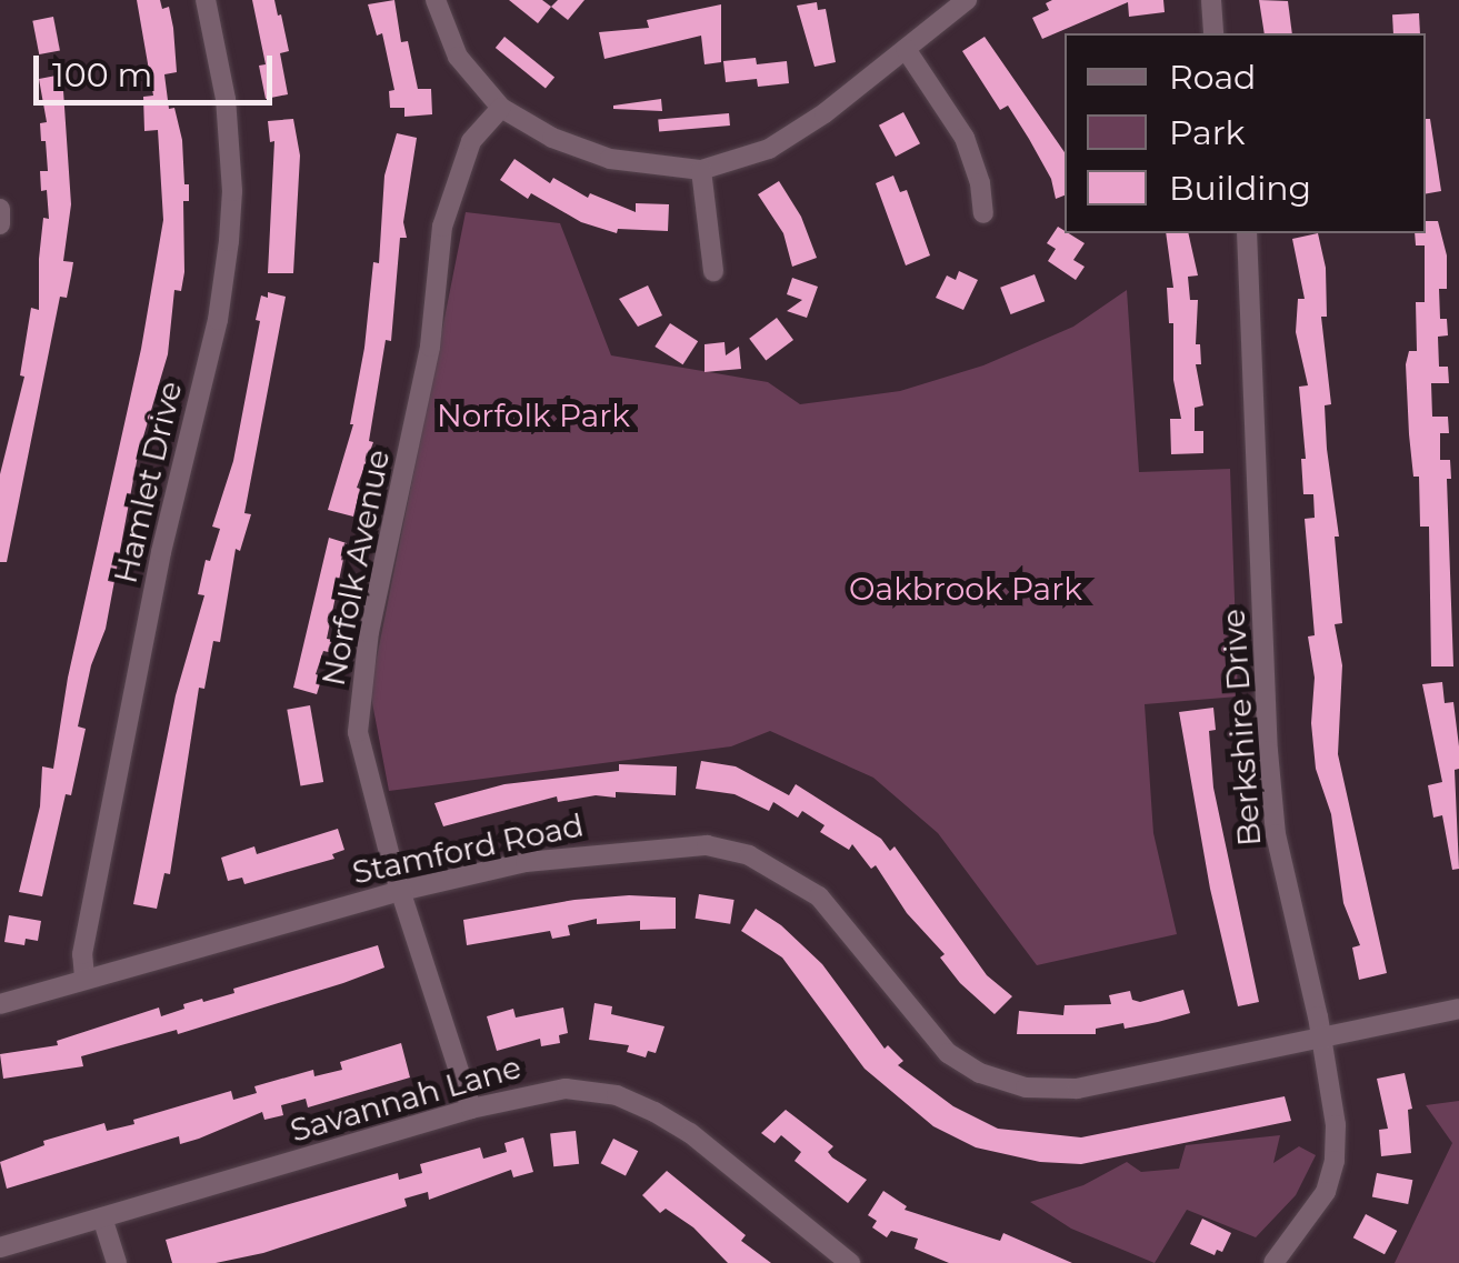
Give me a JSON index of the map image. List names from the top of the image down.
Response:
{
  "streets": {
    "street": [
      "Hamlet Drive",
      "Norfolk Avenue",
      "Berkshire Drive",
      "Stamford Road",
      "Savannah Lane"
    ]
  },
  "crossings": [
    ["Hamlet Drive", "Stamford Road"],
    ["Norfolk Avenue", "Stamford Road"],
    ["Norfolk Avenue", "Savannah Lane"],
    ["Berkshire Drive", "Stamford Road"]
  ],
  "parks": ["Norfolk Park", "Oakbrook Park"],
  "legend": ["Road", "Park", "Building"],
  "scale_bar": "100 m"
}
